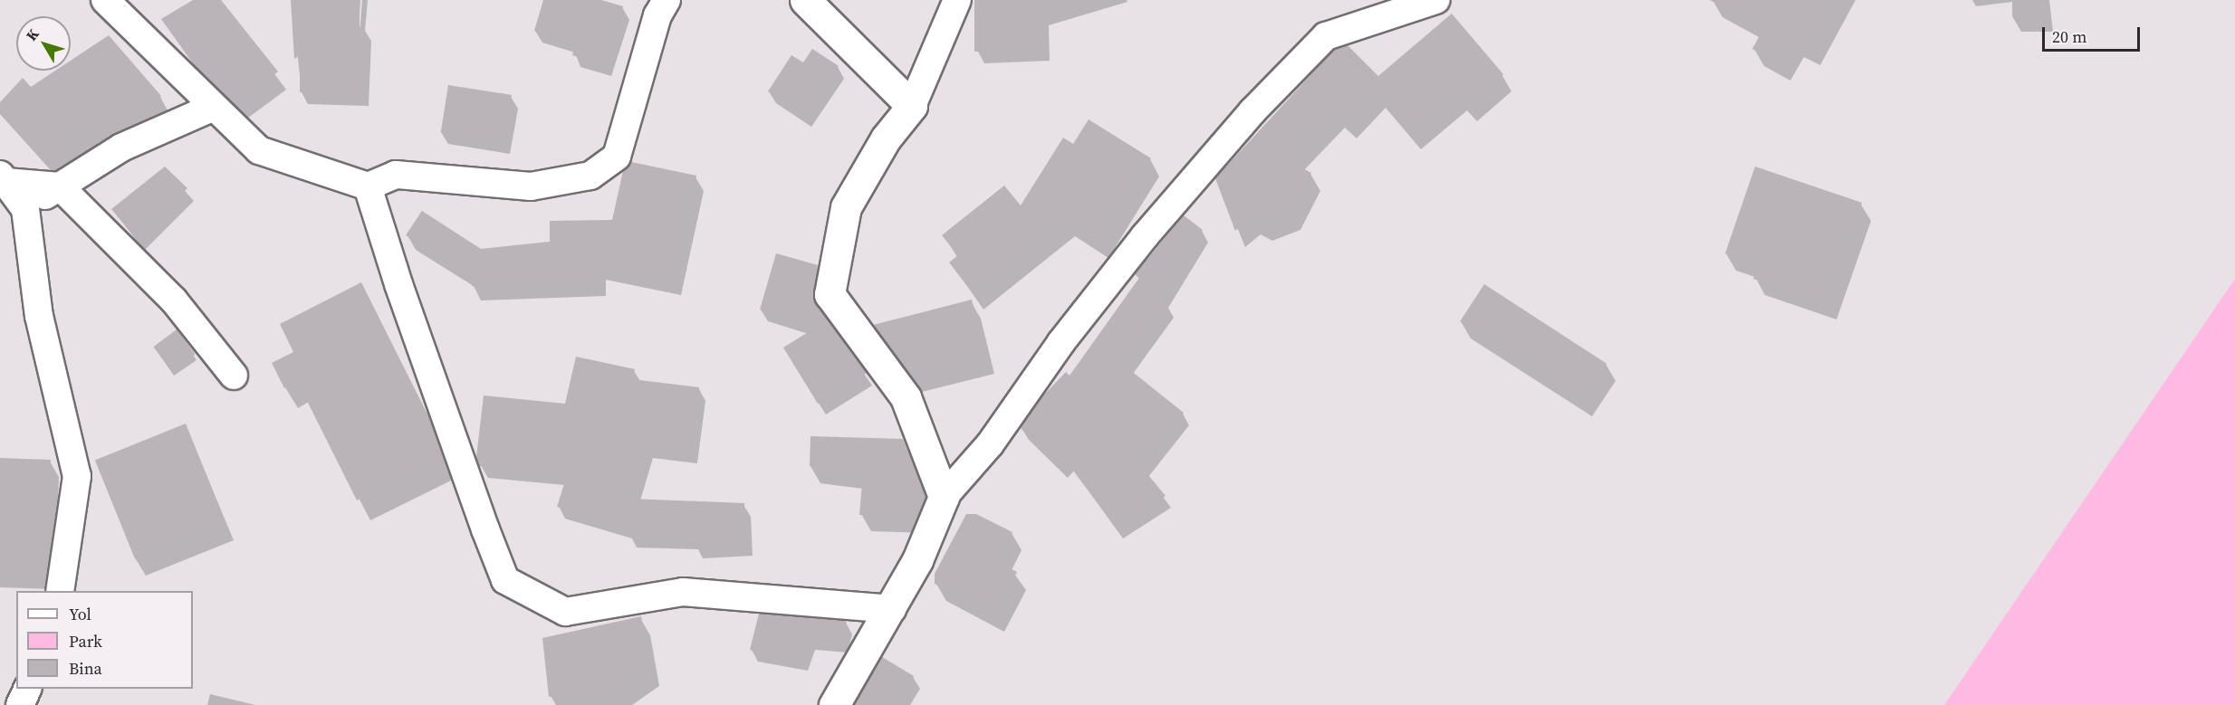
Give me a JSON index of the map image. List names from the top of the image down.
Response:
{
  "legend": ["Yol", "Park", "Bina"],
  "scale_bar": "20 m",
  "north": "top left"
}
